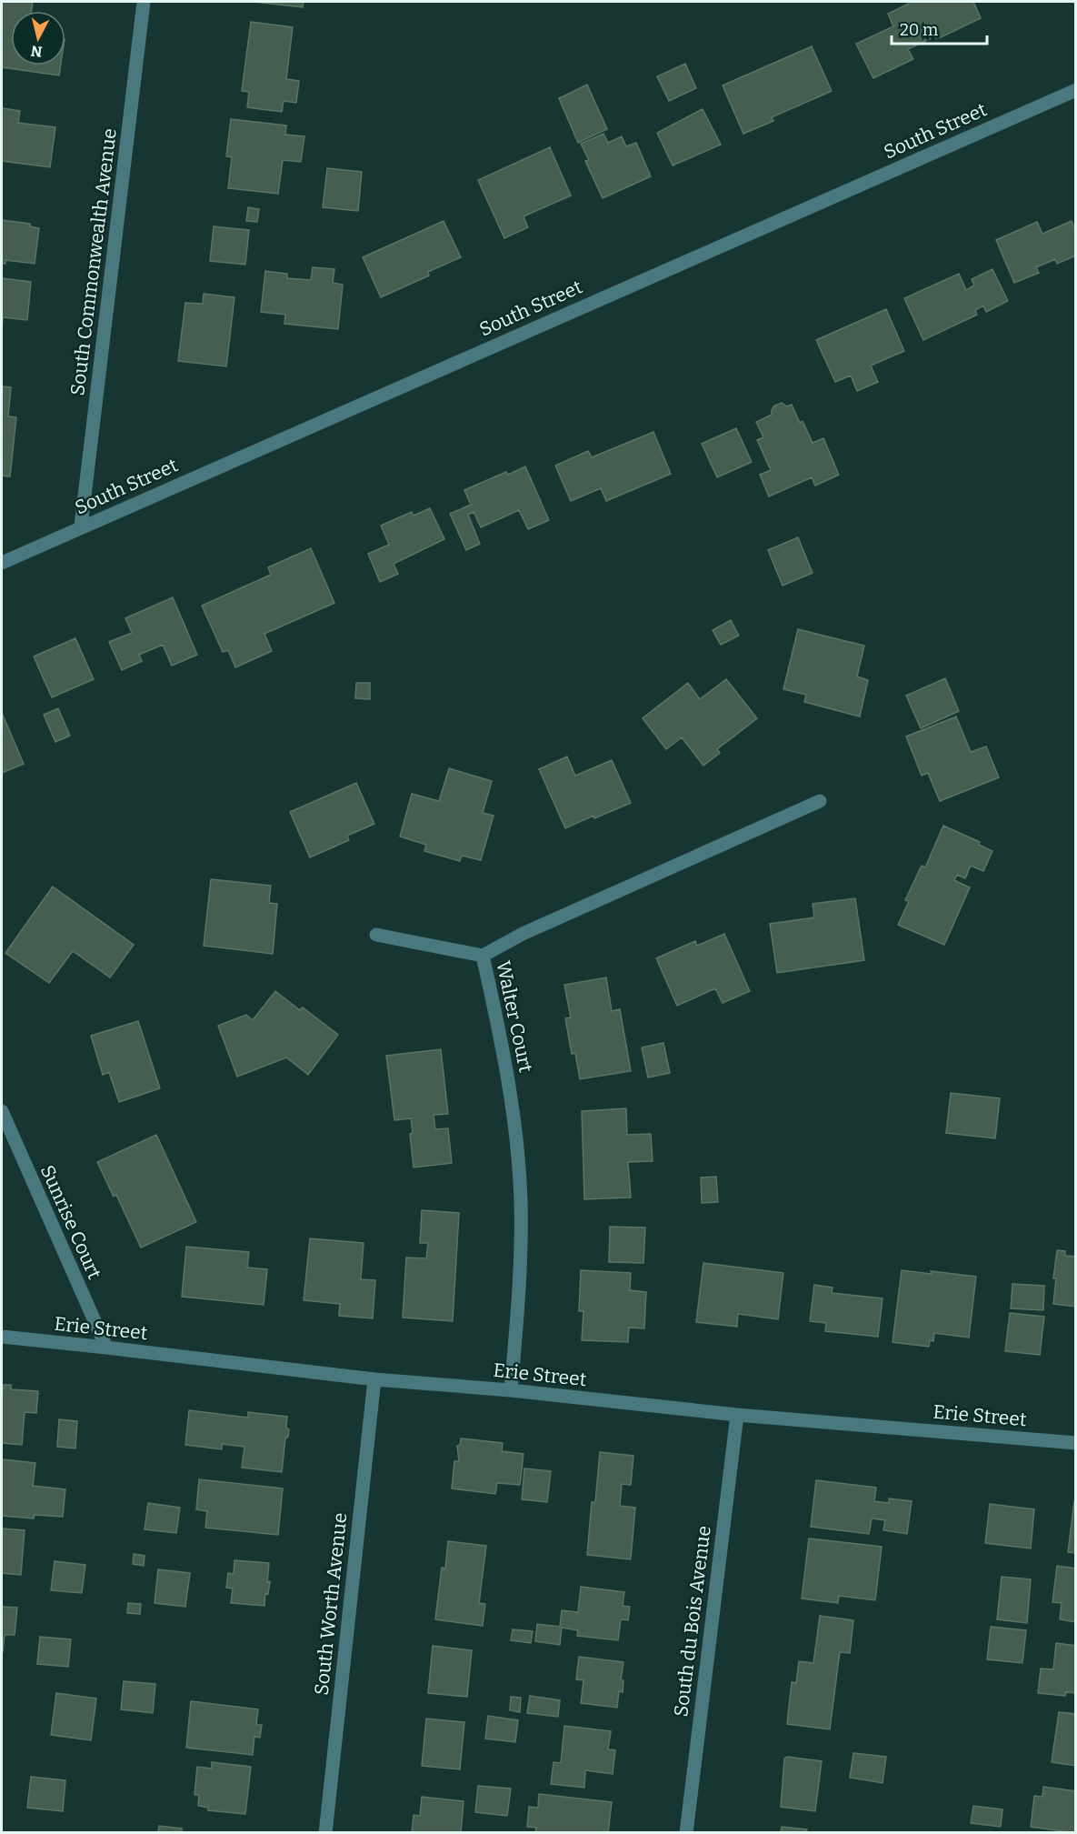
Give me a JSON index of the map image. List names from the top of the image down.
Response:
{
  "streets": {
    "street": [
      "South Street",
      "South Commonwealth Avenue",
      "Walter Court",
      "Sunrise Court",
      "Erie Street",
      "South Worth Avenue",
      "South du Bois Avenue"
    ]
  },
  "crossings": [
    ["South Street", "South Commonwealth Avenue"],
    ["Walter Court", "Erie Street"],
    ["Sunrise Court", "Erie Street"],
    ["Erie Street", "South Worth Avenue"],
    ["Erie Street", "South du Bois Avenue"]
  ],
  "scale_bar": "20 m",
  "north": "bottom"
}
